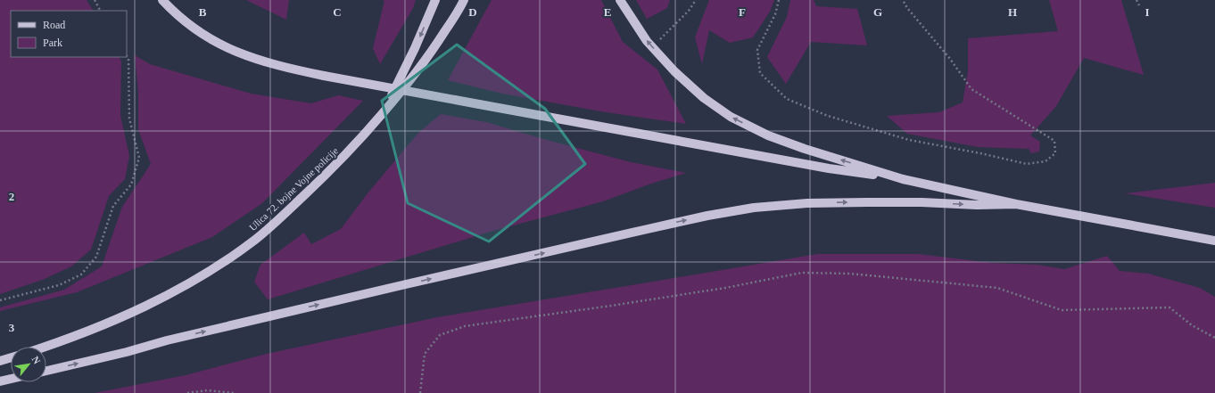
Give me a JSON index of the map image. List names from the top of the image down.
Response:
{
  "streets": {
    "main road": ["Ulica 72. bojne Vojne policije"]
  },
  "legend": ["Road", "Park"],
  "north": "top right",
  "grid": {
    "columns": [
      "B",
      "C",
      "D",
      "E",
      "F",
      "G",
      "H",
      "I"
    ],
    "rows": ["2", "3"]
  }
}
